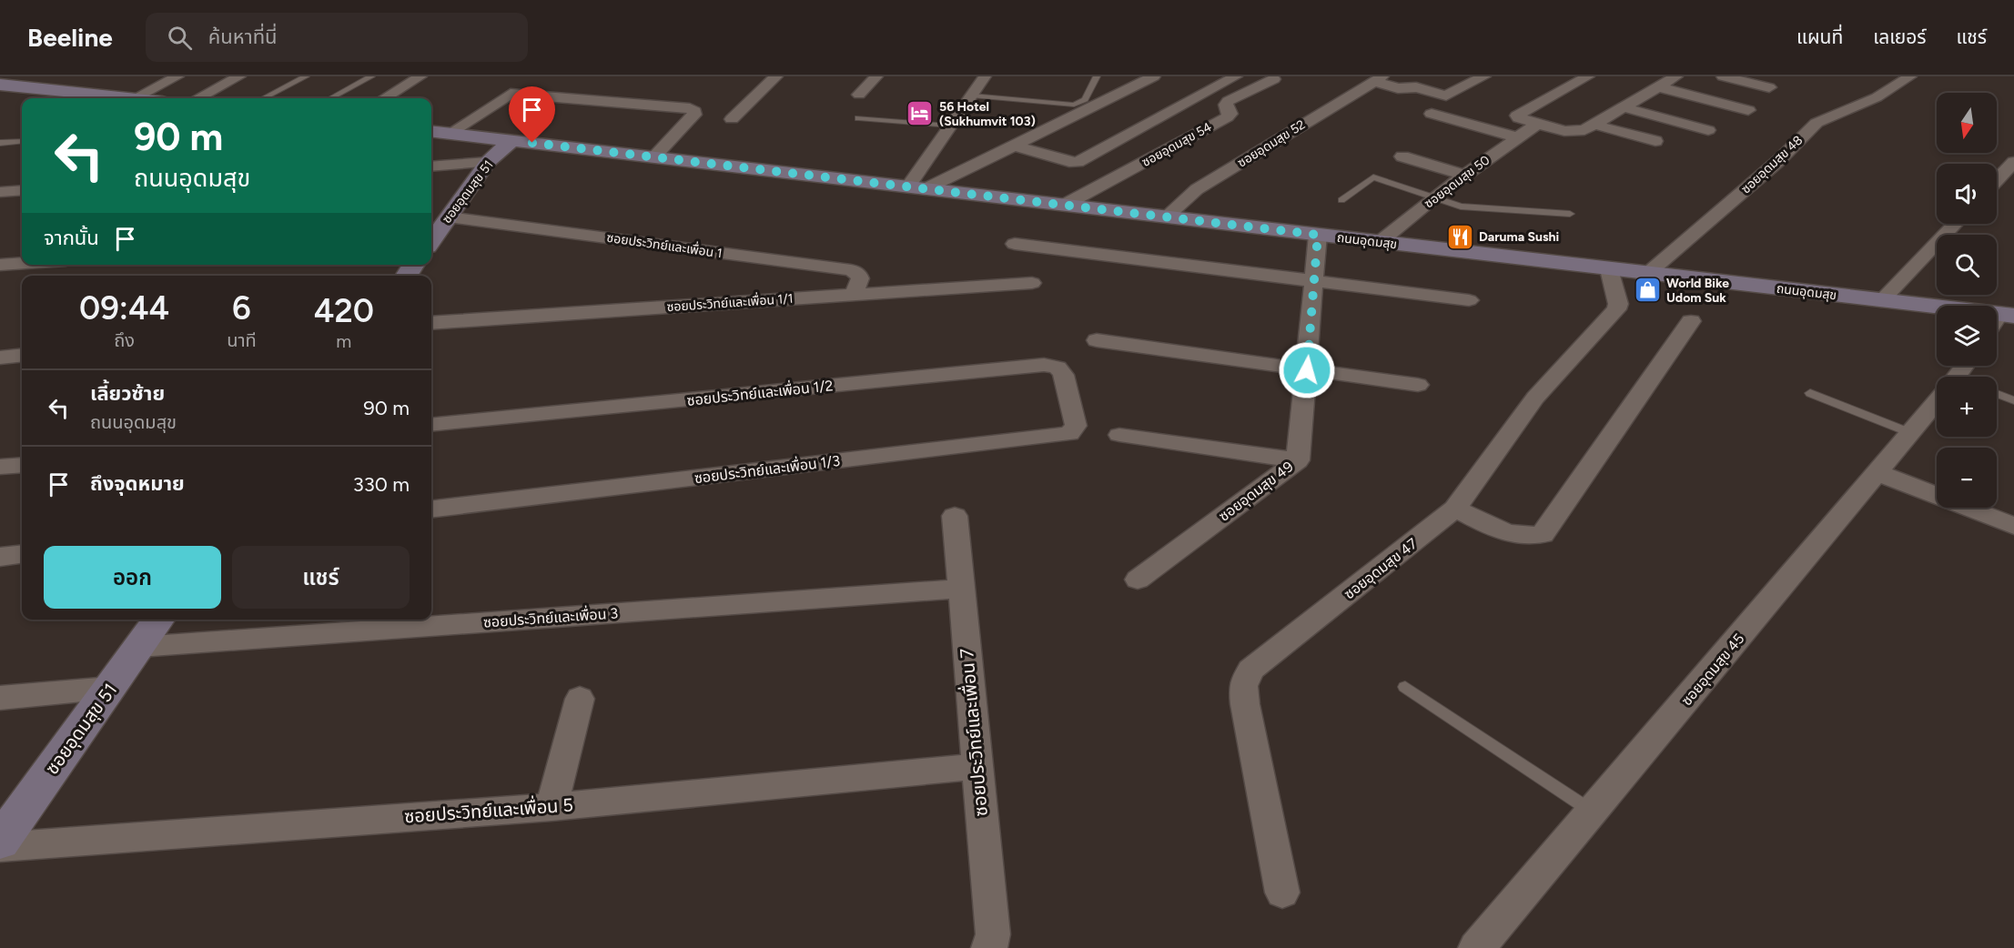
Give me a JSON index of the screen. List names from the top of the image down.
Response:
{
  "streets": {
    "main road": ["ซอยอุดมสุข 51", "ถนนอุดมสุข"],
    "street": [
      "ซอยอุดมสุข 52",
      "ซอยอุดมสุข 54",
      "ซอยอุดมสุข 48",
      "ซอยอุดมสุข 50",
      "ซอยประวิทย์และเพื่อน 1",
      "ซอยประวิทย์และเพื่อน 1/1",
      "ซอยประวิทย์และเพื่อน 1/2",
      "ซอยประวิทย์และเพื่อน 1/3",
      "ซอยอุดมสุข 49",
      "ซอยอุดมสุข 47",
      "ซอยประวิทย์และเพื่อน 3",
      "ซอยอุดมสุข 45",
      "ซอยประวิทย์และเพื่อน 7",
      "ซอยประวิทย์และเพื่อน 5"
    ]
  },
  "crossings": [
    ["ซอยอุดมสุข 52", "ถนนอุดมสุข"],
    ["ซอยอุดมสุข 54", "ถนนอุดมสุข"],
    ["ซอยอุดมสุข 48", "ถนนอุดมสุข"],
    ["ซอยอุดมสุข 50", "ถนนอุดมสุข"],
    ["ซอยอุดมสุข 51", "ถนนอุดมสุข"],
    ["ซอยอุดมสุข 51", "ซอยประวิทย์และเพื่อน 1"],
    ["ซอยอุดมสุข 51", "ซอยประวิทย์และเพื่อน 3"],
    ["ถนนอุดมสุข", "ซอยอุดมสุข 49"],
    ["ถนนอุดมสุข", "ซอยอุดมสุข 47"],
    ["ซอยประวิทย์และเพื่อน 1", "ซอยประวิทย์และเพื่อน 1/1"],
    ["ซอยประวิทย์และเพื่อน 1/2", "ซอยประวิทย์และเพื่อน 1/3"],
    ["ซอยประวิทย์และเพื่อน 3", "ซอยประวิทย์และเพื่อน 7"],
    ["ซอยประวิทย์และเพื่อน 7", "ซอยประวิทย์และเพื่อน 5"]
  ],
  "places": {
    "hotel": ["56 Hotel (Sukhumvit 103)"],
    "restaurant": ["Daruma Sushi"],
    "shop": ["World Bike Udom Suk"]
  },
  "north": "bottom",
  "page": {
    "header": "Beeline",
    "search": "ค้นหาที่นี่",
    "nav": ["แผนที่", "เลเยอร์", "แชร์"],
    "map_buttons": ["+", "−"],
    "turn": ["90 m", "ถนนอุดมสุข"],
    "then": "จากนั้น",
    "eta": [
      "09:44",
      "ถึง",
      "6",
      "นาที",
      "420",
      "m"
    ],
    "list": [
      {
        "name": "เลี้ยวซ้าย",
        "note": "ถนนอุดมสุข",
        "value": "90 m"
      },
      {
        "name": "ถึงจุดหมาย",
        "value": "330 m"
      }
    ],
    "buttons": ["ออก", "แชร์"]
  }
}
